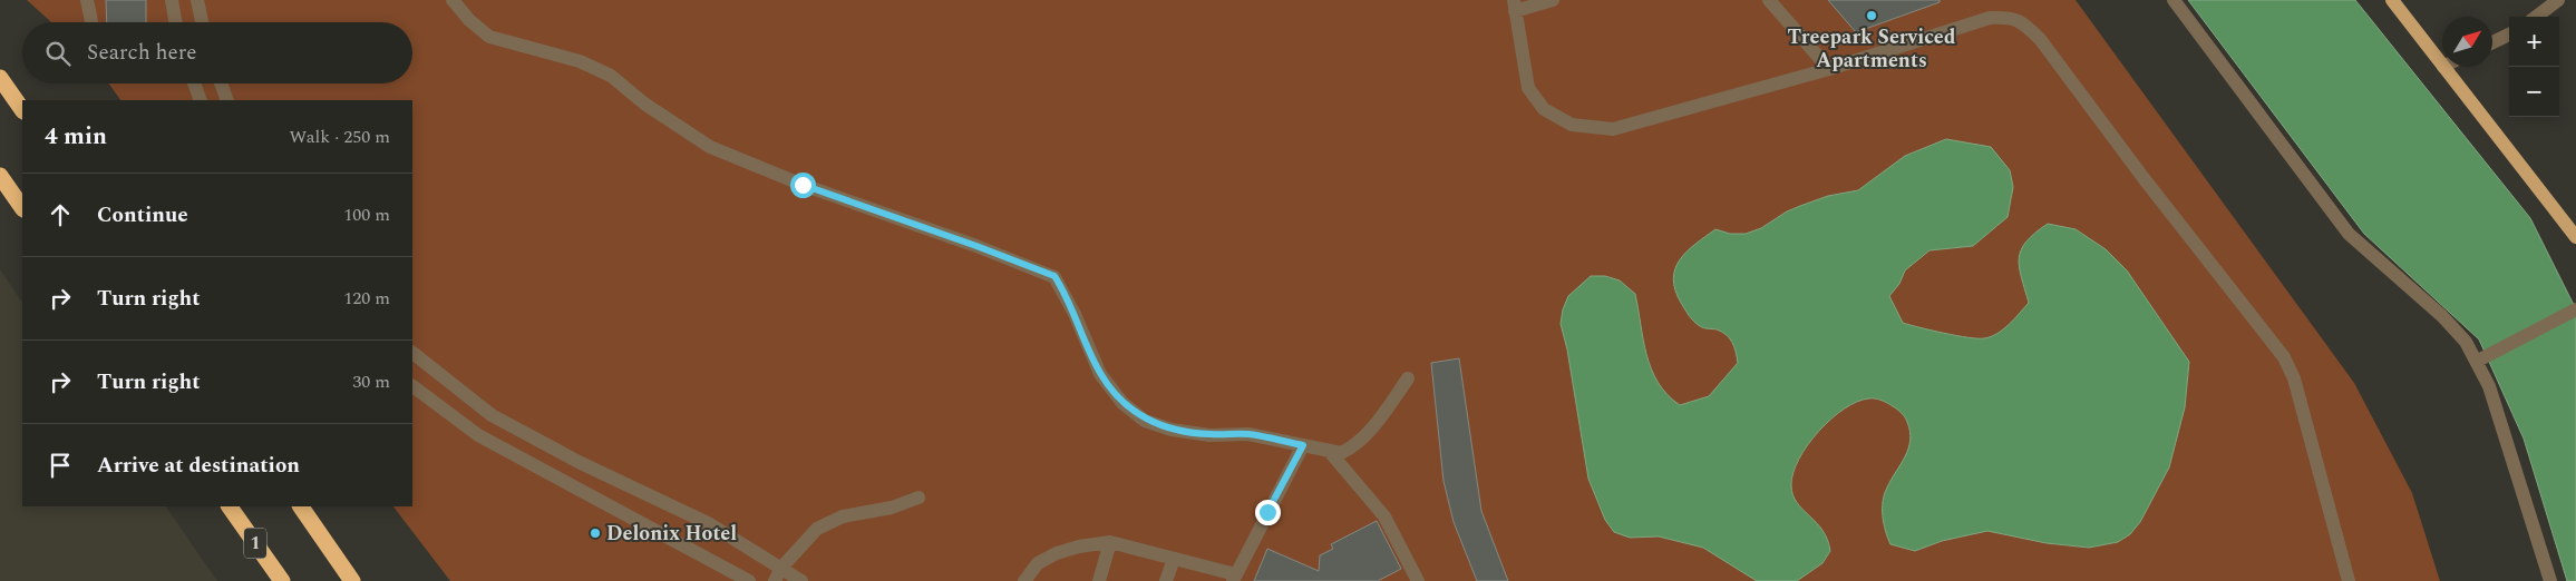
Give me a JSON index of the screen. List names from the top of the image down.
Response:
{
  "streets": {
    "highway": ["1"]
  },
  "places": ["Treepark Serviced Apartments", "Delonix Hotel"],
  "north": "top right",
  "page": {
    "map_buttons": ["+", "−"],
    "search": "Search here",
    "heading": ["4 min", "Walk · 250 m"],
    "list": [
      ["Continue", "100 m"],
      ["Turn right", "120 m"],
      ["Turn right", "30 m"],
      "Arrive at destination"
    ]
  }
}
